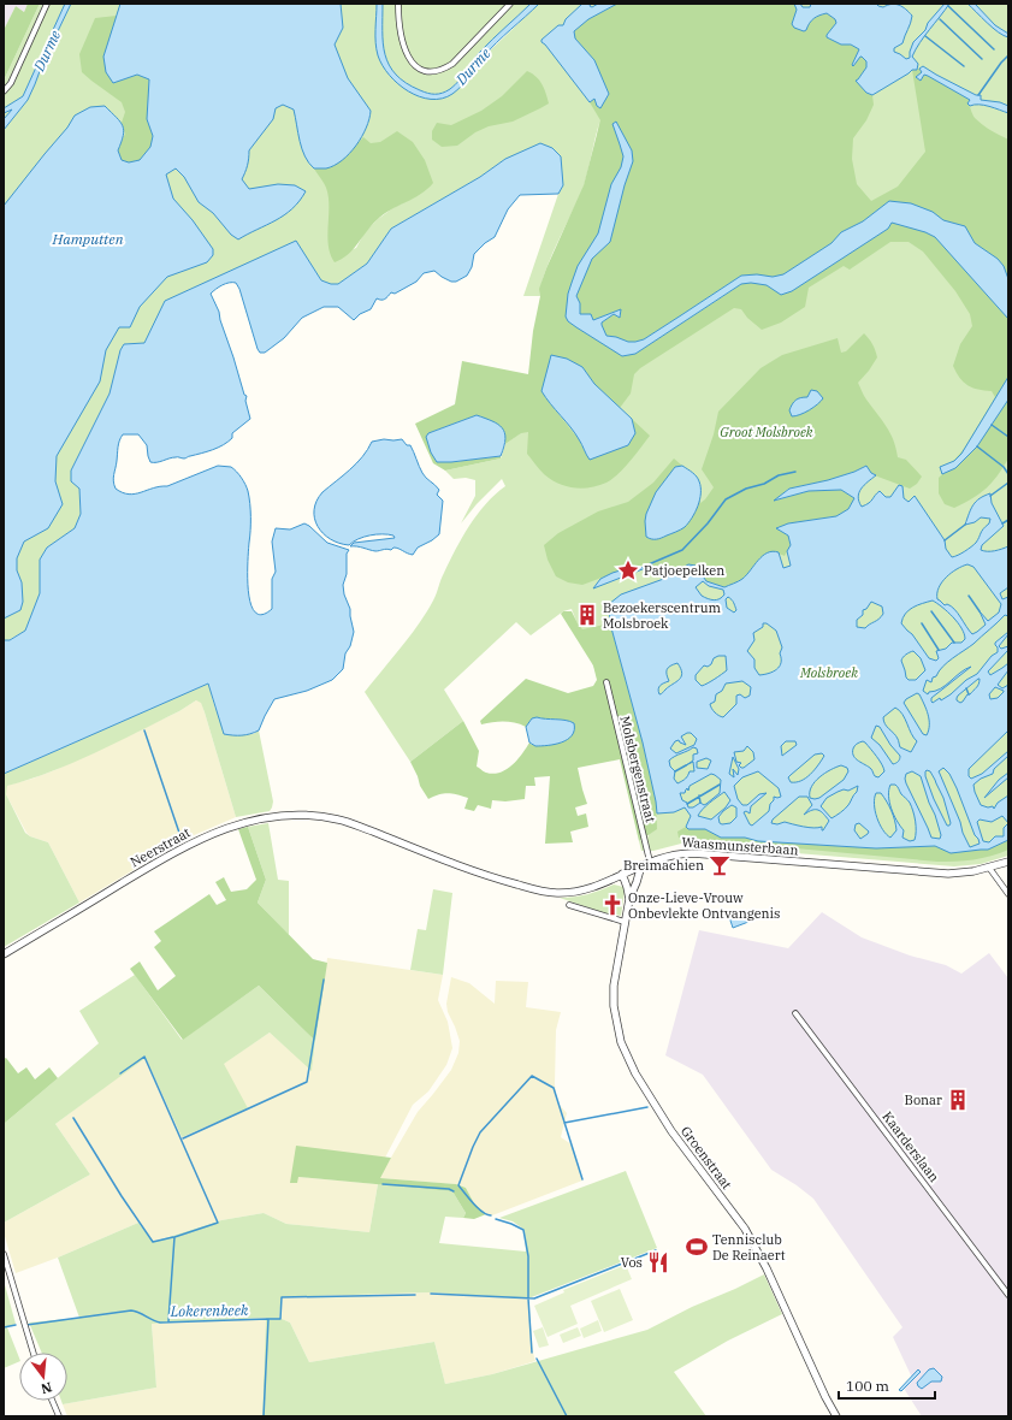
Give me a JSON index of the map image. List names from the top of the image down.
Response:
{
  "streets": {
    "street": [
      "Molsbergenstraat",
      "Waasmunsterbaan",
      "Neerstraat",
      "Kaarderslaan",
      "Groenstraat"
    ]
  },
  "crossings": [
    ["Molsbergenstraat", "Waasmunsterbaan"],
    ["Waasmunsterbaan", "Neerstraat"],
    ["Waasmunsterbaan", "Groenstraat"]
  ],
  "water": ["Durme", "Hamputten", "Lokerenbeek"],
  "parks": ["Groot Molsbroek", "Molsbroek"],
  "places": {
    "place": ["Patjoepelken"],
    "building": ["Bezoekerscentrum Molsbroek", "Bonar"],
    "bar": ["Breimachien"],
    "church": ["Onze-Lieve-Vrouw Onbevlekte Ontvangenis"],
    "sports": ["Tennisclub De Reinaert"],
    "restaurant": ["Vos"]
  },
  "scale_bar": "100 m",
  "north": "bottom"
}
